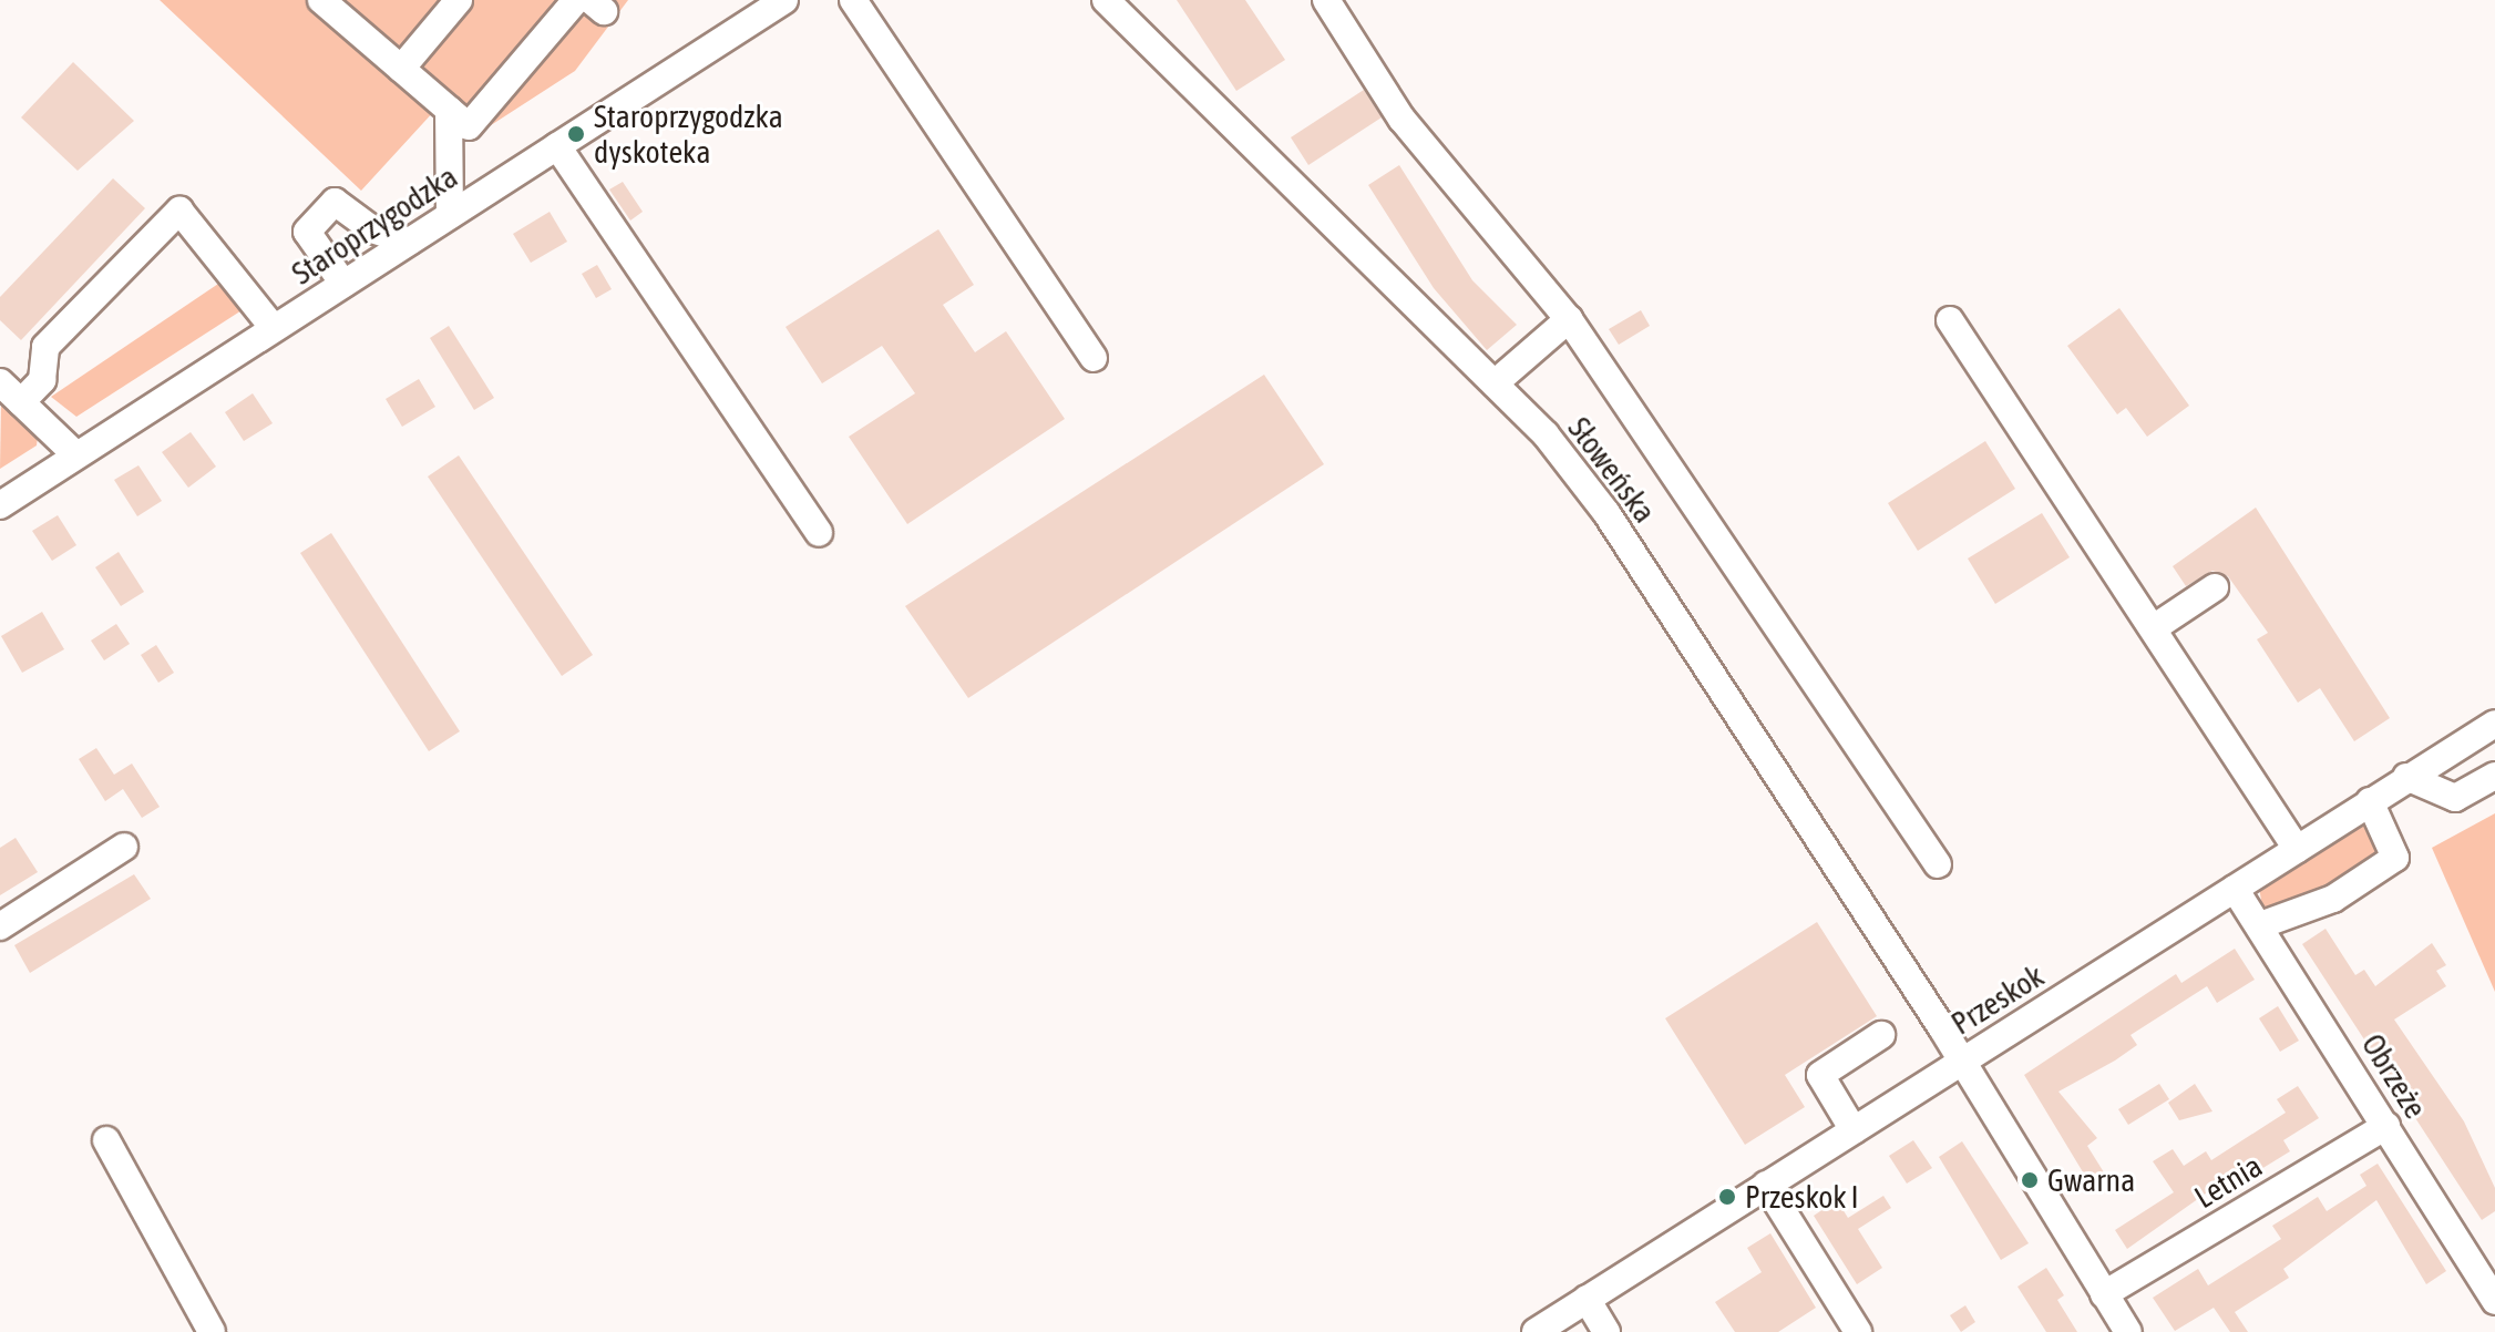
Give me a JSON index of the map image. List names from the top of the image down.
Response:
{
  "streets": {
    "street": [
      "Staroprzygodzka",
      "Słoweńska",
      "Przeskok",
      "Obrzeże",
      "Letnia"
    ]
  },
  "crossings": [
    ["Słoweńska", "Przeskok"],
    ["Przeskok", "Obrzeże"],
    ["Obrzeże", "Letnia"]
  ],
  "places": ["Staroprzygodzka dyskoteka", "Gwarna", "Przeskok I"]
}
